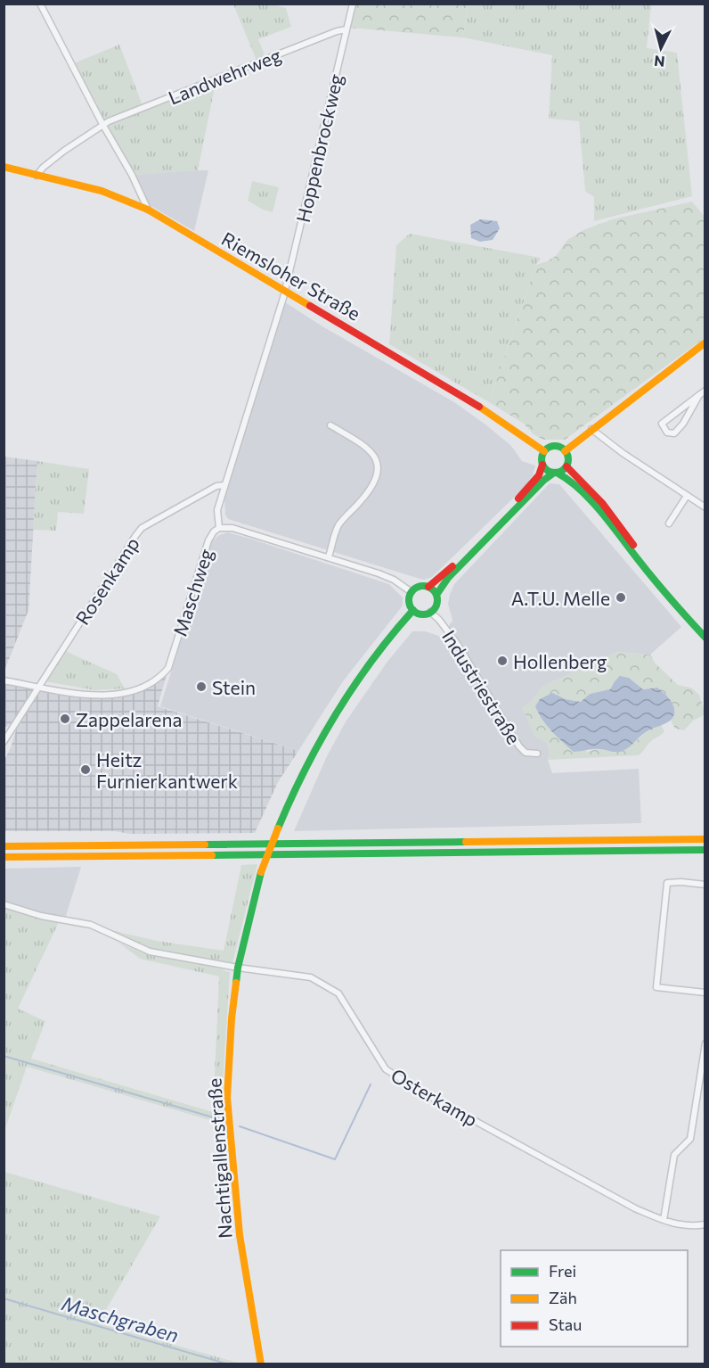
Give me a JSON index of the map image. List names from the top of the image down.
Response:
{
  "streets": {
    "main road": ["Riemsloher Straße", "Nachtigallenstraße"],
    "street": [
      "Landwehrweg",
      "Hoppenbrockweg",
      "Rosenkamp",
      "Maschweg",
      "Industriestraße",
      "Osterkamp"
    ]
  },
  "crossings": [
    ["Landwehrweg", "Hoppenbrockweg"],
    ["Landwehrweg", "Riemsloher Straße"],
    ["Hoppenbrockweg", "Riemsloher Straße"],
    ["Hoppenbrockweg", "Maschweg"],
    ["Riemsloher Straße", "Maschweg"],
    ["Rosenkamp", "Maschweg"],
    ["Industriestraße", "Nachtigallenstraße"],
    ["Osterkamp", "Nachtigallenstraße"]
  ],
  "water": ["Maschgraben"],
  "places": [
    "A.T.U. Melle",
    "Hollenberg",
    "Stein",
    "Zappelarena",
    "Heitz Furnierkantwerk"
  ],
  "legend": ["Frei", "Zäh", "Stau"],
  "north": "bottom"
}
